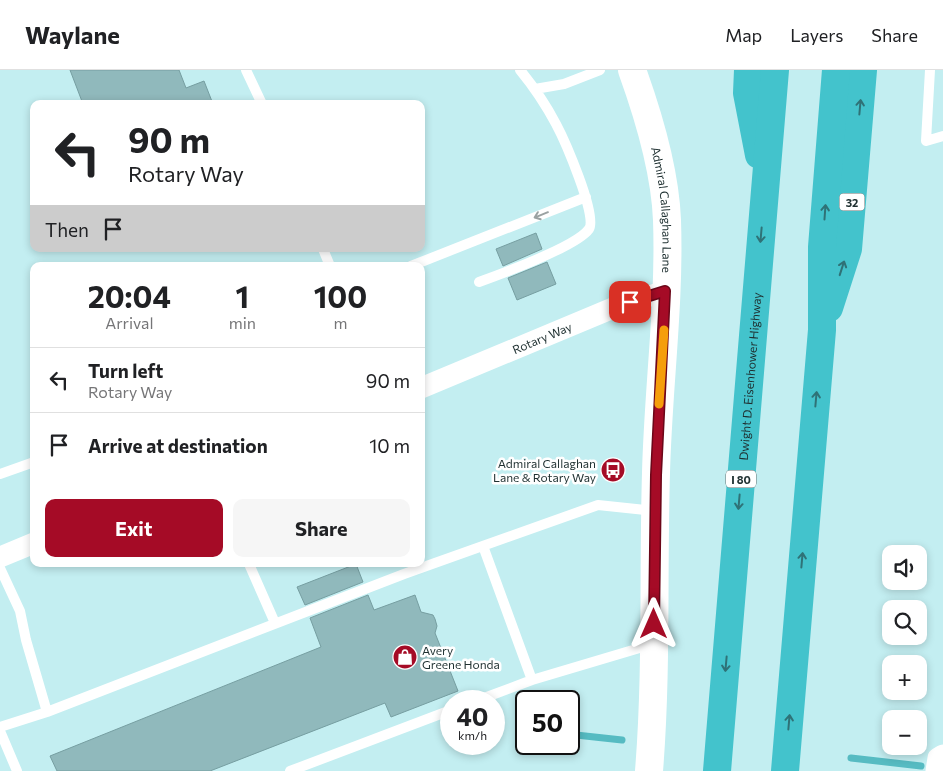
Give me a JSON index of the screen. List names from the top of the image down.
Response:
{
  "streets": {
    "highway": ["32", "Dwight D. Eisenhower Highway", "I 80"],
    "main road": ["Admiral Callaghan Lane"],
    "street": ["Rotary Way"]
  },
  "crossings": [
    ["Admiral Callaghan Lane", "Rotary Way"]
  ],
  "places": {
    "bus stop": ["Admiral Callaghan Lane & Rotary Way"],
    "shop": ["Avery Greene Honda"]
  },
  "page": {
    "header": "Waylane",
    "nav": ["Map", "Layers", "Share"],
    "turn": ["90 m", "Rotary Way"],
    "then": "Then",
    "eta": [
      "20:04",
      "Arrival",
      "1",
      "min",
      "100",
      "m"
    ],
    "list": [
      {
        "name": "Turn left",
        "note": "Rotary Way",
        "value": "90 m"
      },
      {
        "name": "Arrive at destination",
        "value": "10 m"
      }
    ],
    "buttons": ["Exit", "Share"],
    "map_buttons": ["+", "−"],
    "speed": "40 km/h",
    "limit": "50"
  }
}
